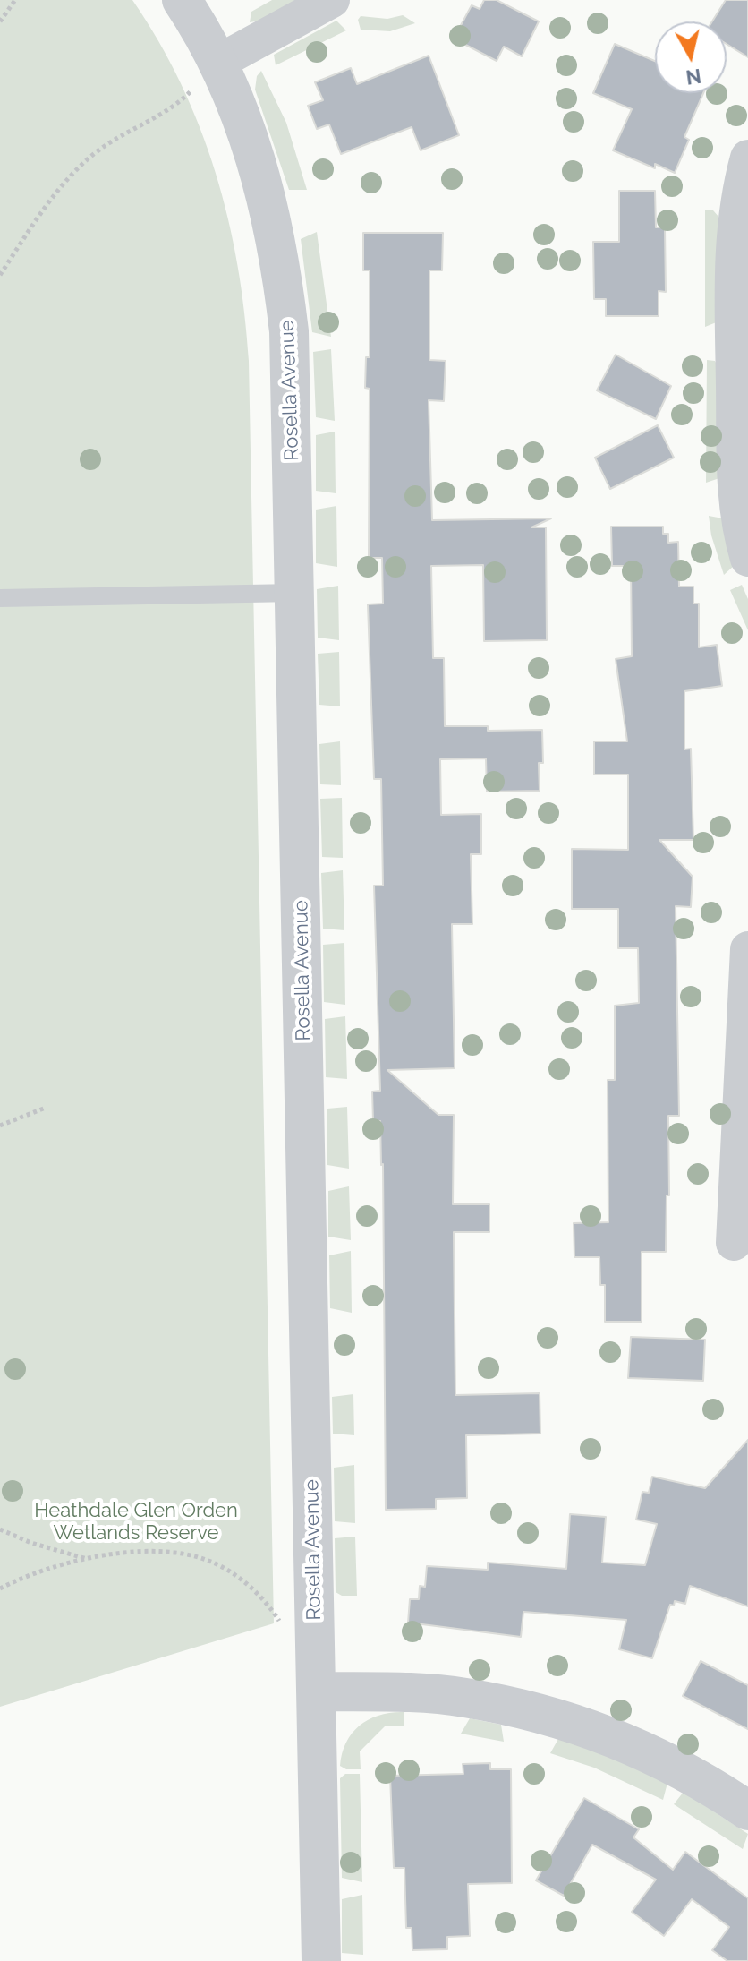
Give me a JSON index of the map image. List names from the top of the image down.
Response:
{
  "streets": {
    "street": ["Rosella Avenue"]
  },
  "parks": ["Heathdale Glen Orden Wetlands Reserve"],
  "north": "bottom"
}
